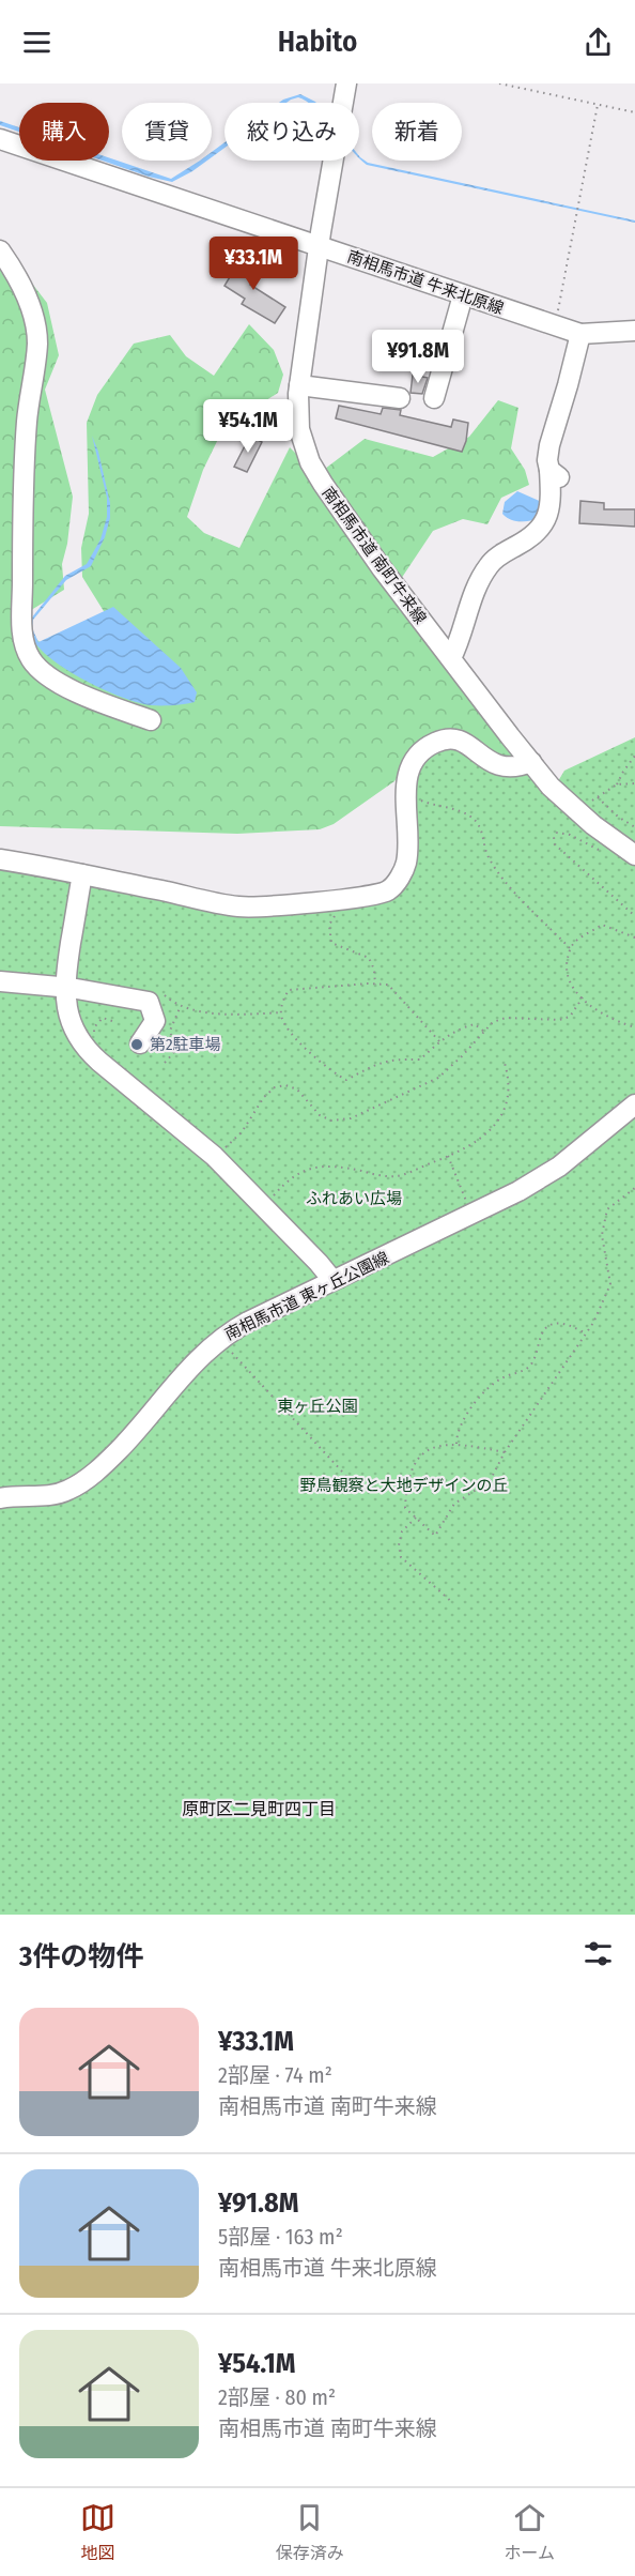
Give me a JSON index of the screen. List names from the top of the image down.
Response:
{
  "streets": {
    "street": ["南相馬市道 牛来北原線", "南相馬市道 南町牛来線", "南相馬市道 東ヶ丘公園線"]
  },
  "crossings": [
    ["南相馬市道 牛来北原線", "南相馬市道 南町牛来線"]
  ],
  "districts": ["原町区二見町四丁目"],
  "parks": ["ふれあい広場", "東ヶ丘公園", "野鳥観察と大地デザインの丘"],
  "places": ["第2駐車場"],
  "page": {
    "header": "Habito",
    "chip": [
      "購入",
      "賃貸",
      "絞り込み",
      "新着"
    ],
    "price": ["¥33.1M", "¥91.8M", "¥54.1M"],
    "heading": "3件の物件",
    "list": [
      {
        "name": "¥33.1M",
        "note": "2部屋 · 74 m² · 南相馬市道 南町牛来線"
      },
      {
        "name": "¥91.8M",
        "note": "5部屋 · 163 m² · 南相馬市道 牛来北原線"
      },
      {
        "name": "¥54.1M",
        "note": "2部屋 · 80 m² · 南相馬市道 南町牛来線"
      }
    ],
    "tabs": ["地図", "保存済み", "ホーム"]
  }
}
